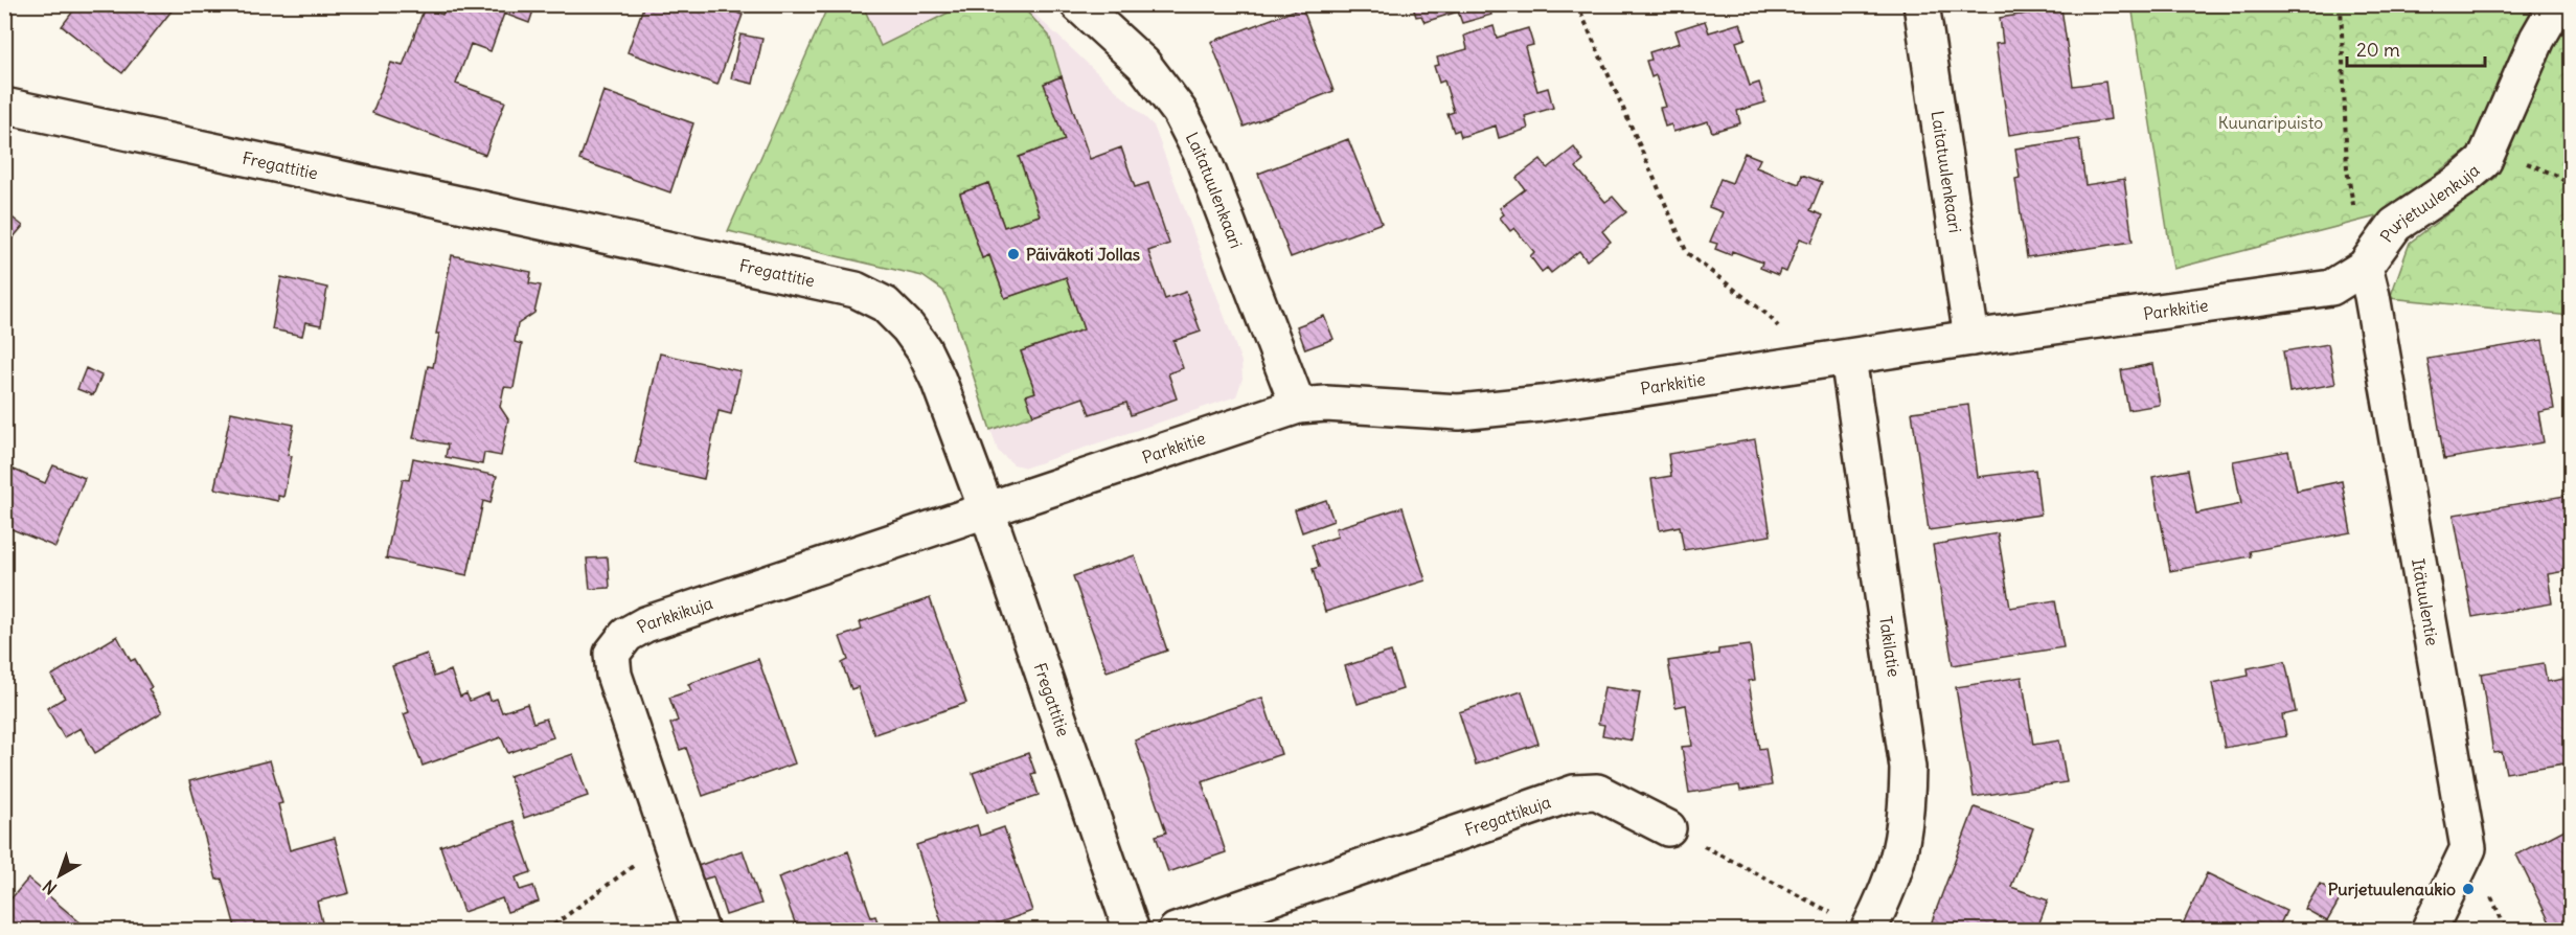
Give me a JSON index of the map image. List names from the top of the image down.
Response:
{
  "streets": {
    "street": [
      "Fregattitie",
      "Laitatuulenkaari",
      "Purjetuulenkuja",
      "Parkkitie",
      "Itätuulentie",
      "Parkkikuja",
      "Takilatie",
      "Fregattikuja"
    ]
  },
  "crossings": [
    ["Fregattitie", "Parkkitie"],
    ["Fregattitie", "Parkkikuja"],
    ["Laitatuulenkaari", "Parkkitie"],
    ["Purjetuulenkuja", "Parkkitie"],
    ["Purjetuulenkuja", "Itätuulentie"],
    ["Parkkitie", "Itätuulentie"],
    ["Parkkitie", "Parkkikuja"],
    ["Parkkitie", "Takilatie"]
  ],
  "parks": ["Kuunaripuisto"],
  "places": ["Päiväkoti Jollas", "Purjetuulenaukio"],
  "scale_bar": "20 m",
  "north": "bottom left"
}
